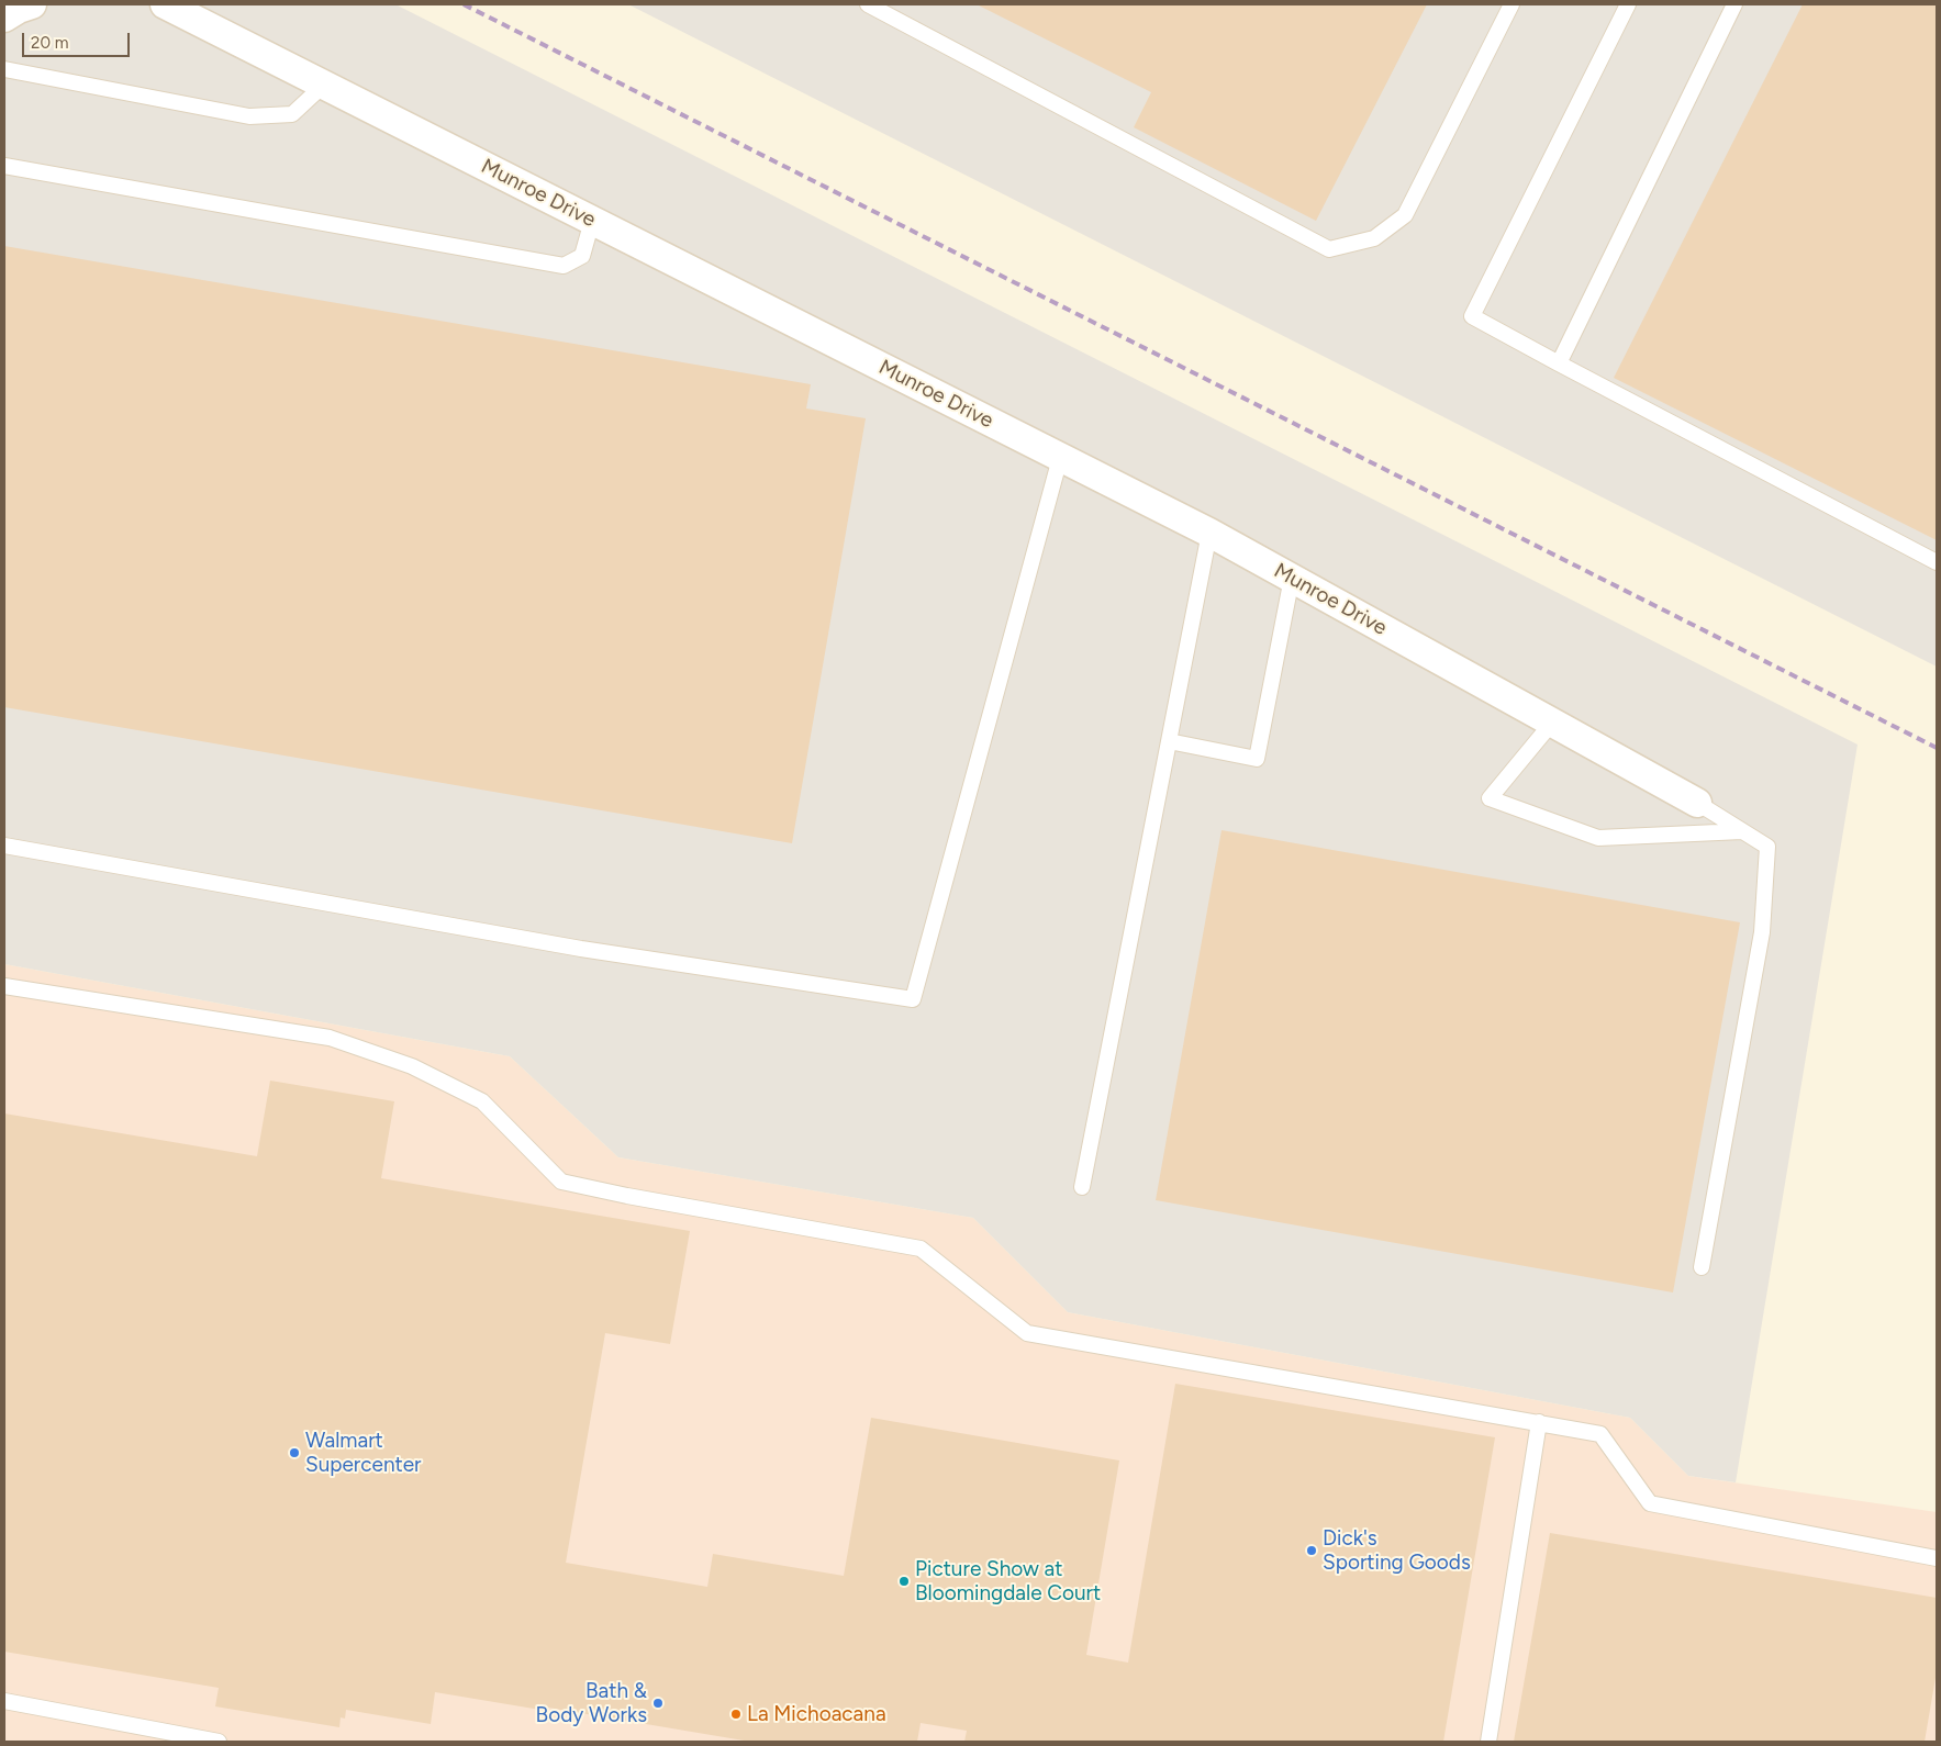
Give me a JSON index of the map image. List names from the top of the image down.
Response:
{
  "streets": {
    "street": ["Munroe Drive"]
  },
  "places": [
    "Walmart Supercenter",
    "Dick's Sporting Goods",
    "Picture Show at Bloomingdale Court",
    "Bath & Body Works",
    "La Michoacana"
  ],
  "scale_bar": "20 m"
}
